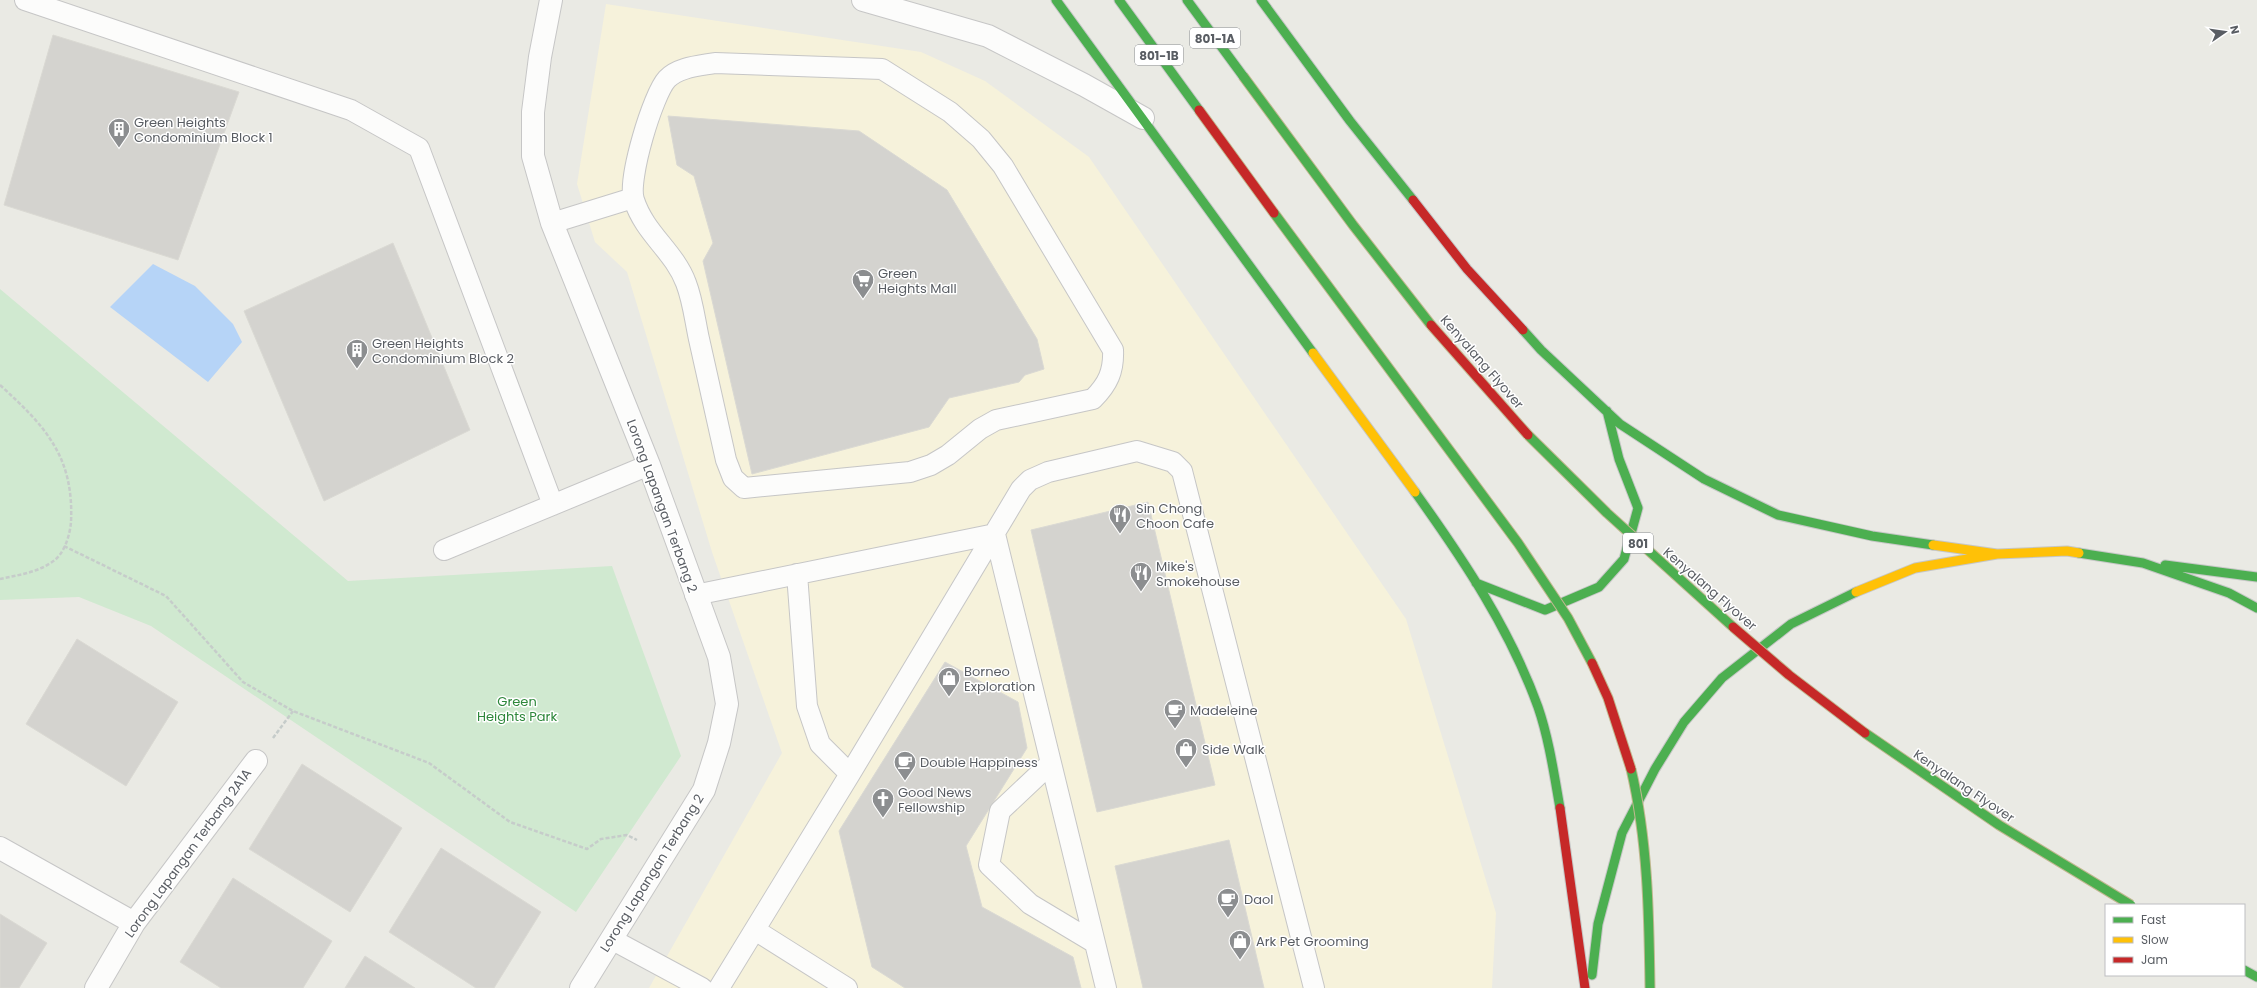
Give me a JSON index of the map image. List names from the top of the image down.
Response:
{
  "streets": {
    "main road": [
      "801-1A",
      "801-1B",
      "Kenyalang Flyover",
      "801"
    ],
    "street": ["Lorong Lapangan Terbang 2", "Lorong Lapangan Terbang 2A1A"]
  },
  "crossings": [
    ["801-1A", "Kenyalang Flyover"]
  ],
  "parks": ["Green Heights Park"],
  "places": {
    "building": ["Green Heights Condominium Block 1", "Green Heights Condominium Block 2"],
    "supermarket": ["Green Heights Mall"],
    "restaurant": ["Sin Chong Choon Cafe", "Mike's Smokehouse"],
    "shop": ["Borneo Exploration", "Side Walk", "Ark Pet Grooming"],
    "cafe": ["Madeleine", "Double Happiness", "Daol"],
    "church": ["Good News Fellowship"]
  },
  "legend": ["Fast", "Slow", "Jam"],
  "north": "right"
}
